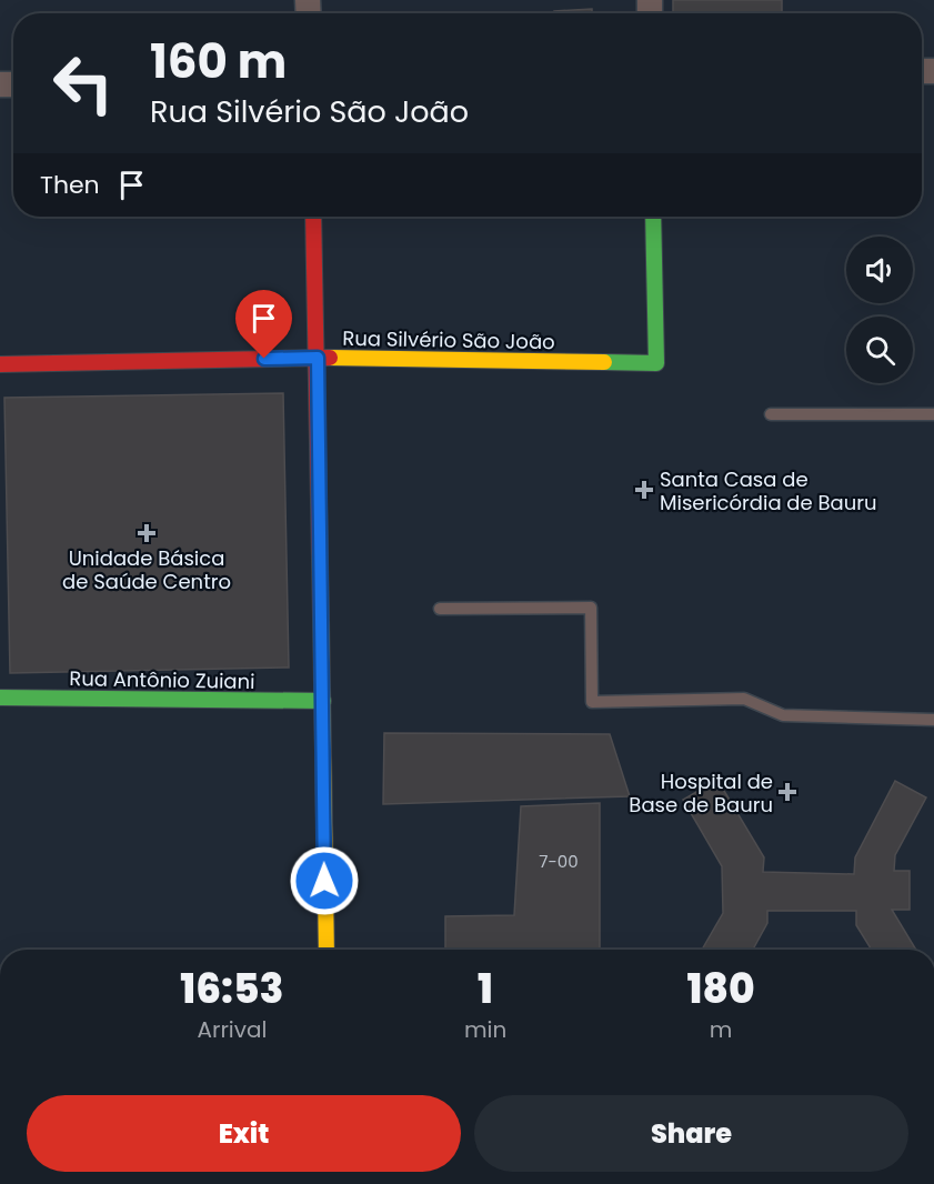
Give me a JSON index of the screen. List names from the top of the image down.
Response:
{
  "streets": {
    "street": ["Rua Silvério São João", "Rua Antônio Zuiani"]
  },
  "places": {
    "health": ["Santa Casa de Misericórdia de Bauru", "Unidade Básica de Saúde Centro", "Hospital de Base de Bauru"]
  },
  "house_numbers": ["7-00"],
  "page": {
    "turn": ["160 m", "Rua Silvério São João"],
    "then": "Then",
    "eta": [
      "16:53",
      "Arrival",
      "1",
      "min",
      "180",
      "m"
    ],
    "buttons": ["Exit", "Share"]
  }
}
